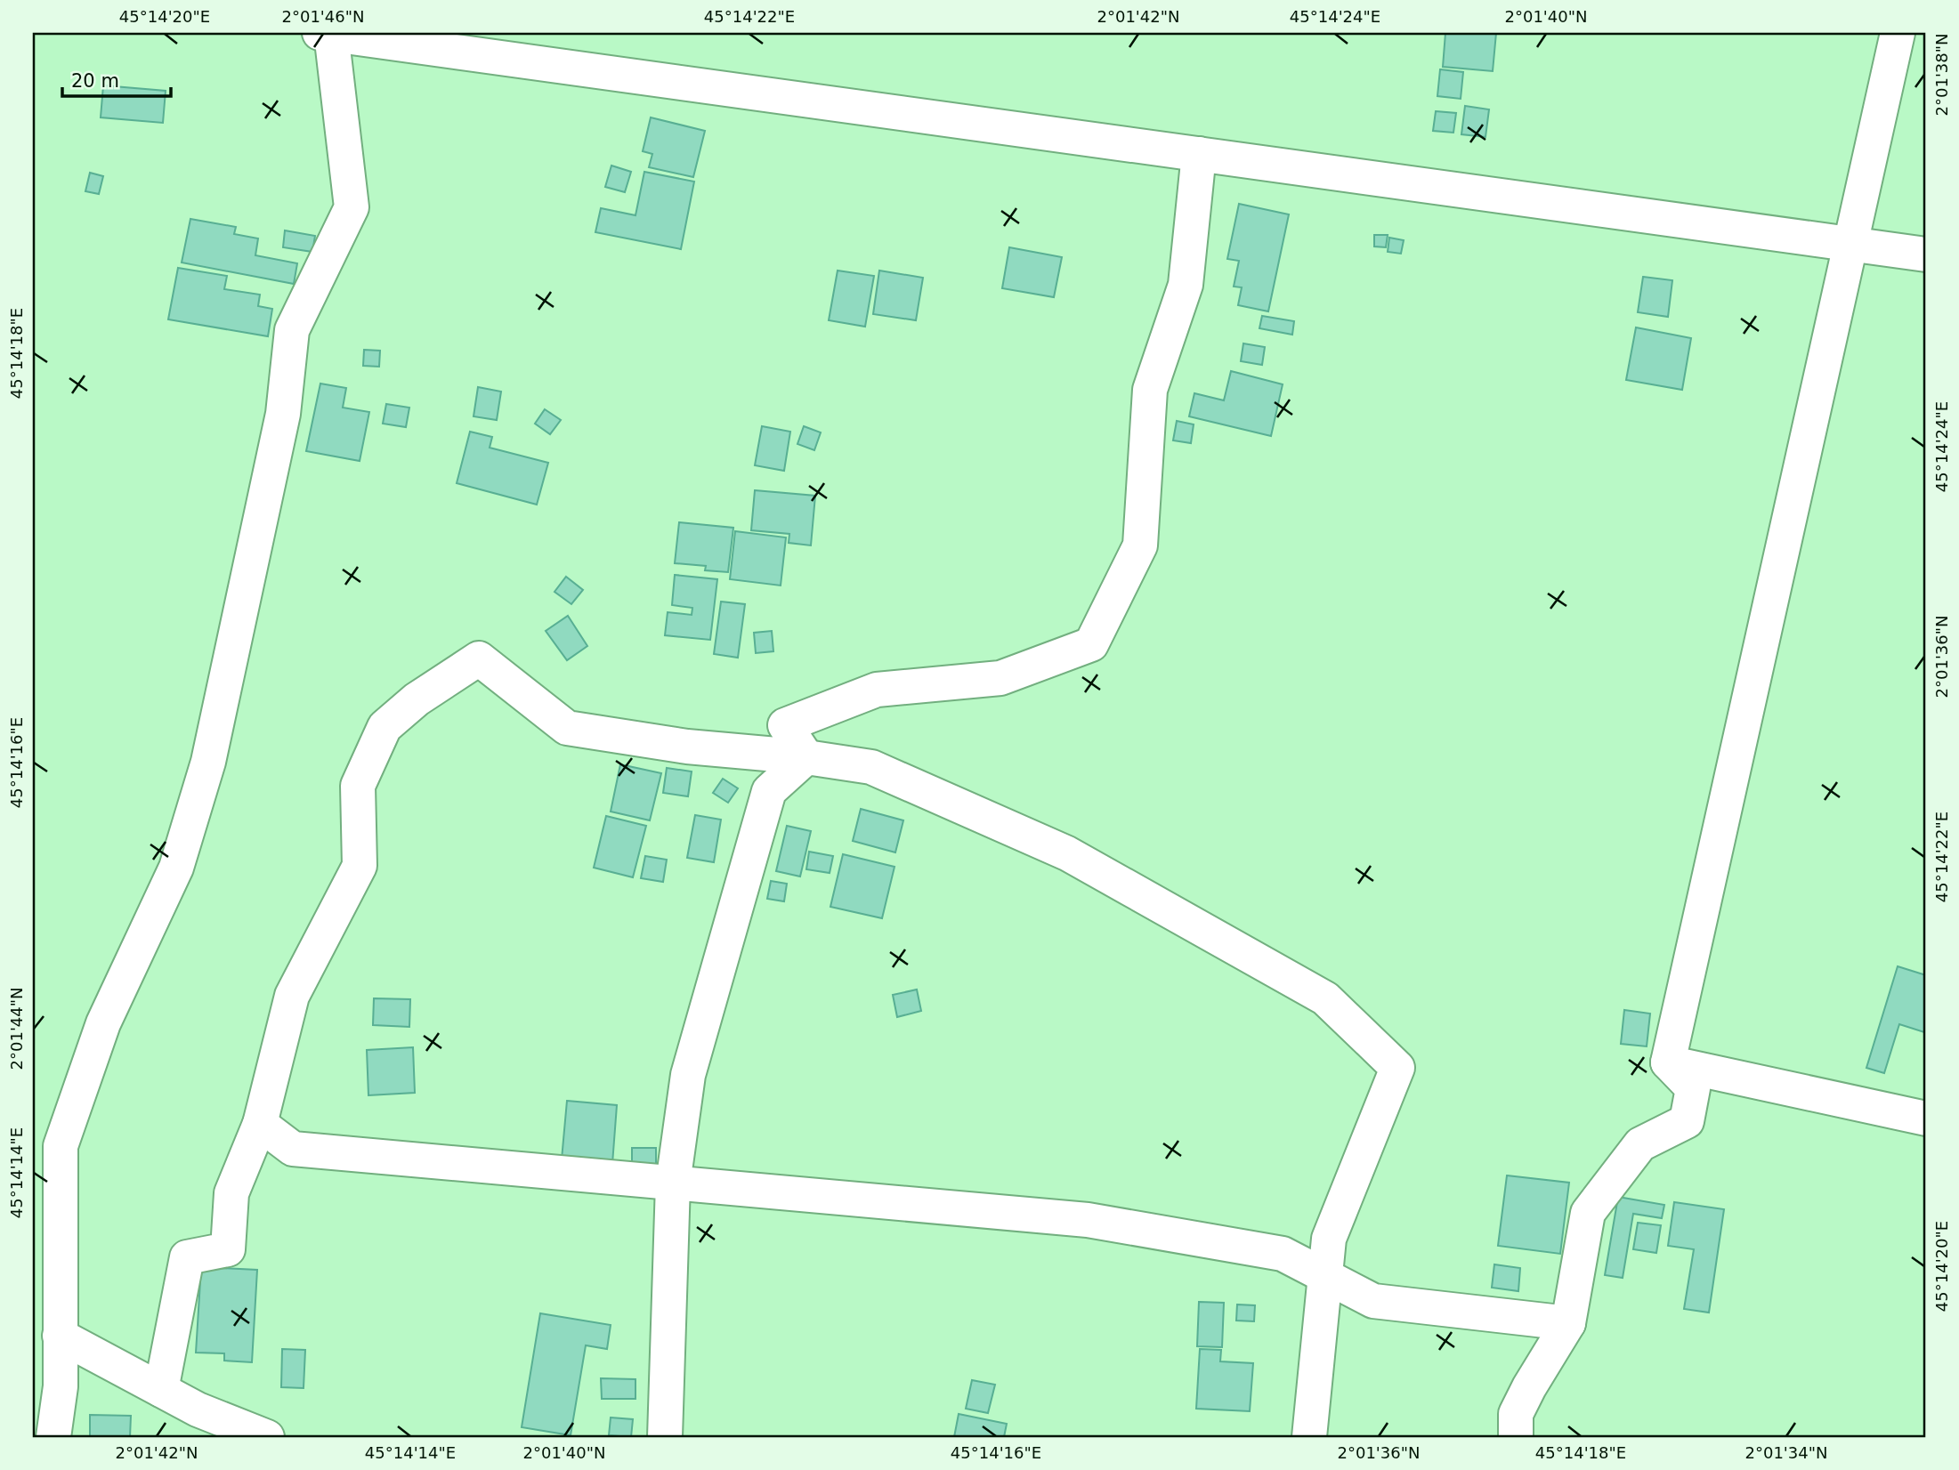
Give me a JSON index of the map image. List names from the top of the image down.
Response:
{
  "scale_bar": "20 m",
  "coordinates": [
    "45°14'20\"E",
    "2°01'46\"N",
    "45°14'22\"E",
    "2°01'42\"N",
    "45°14'24\"E",
    "2°01'40\"N",
    "2°01'38\"N",
    "45°14'18\"E",
    "2°01'36\"N",
    "45°14'16\"E",
    "2°01'44\"N",
    "45°14'14\"E",
    "2°01'34\"N"
  ]
}
